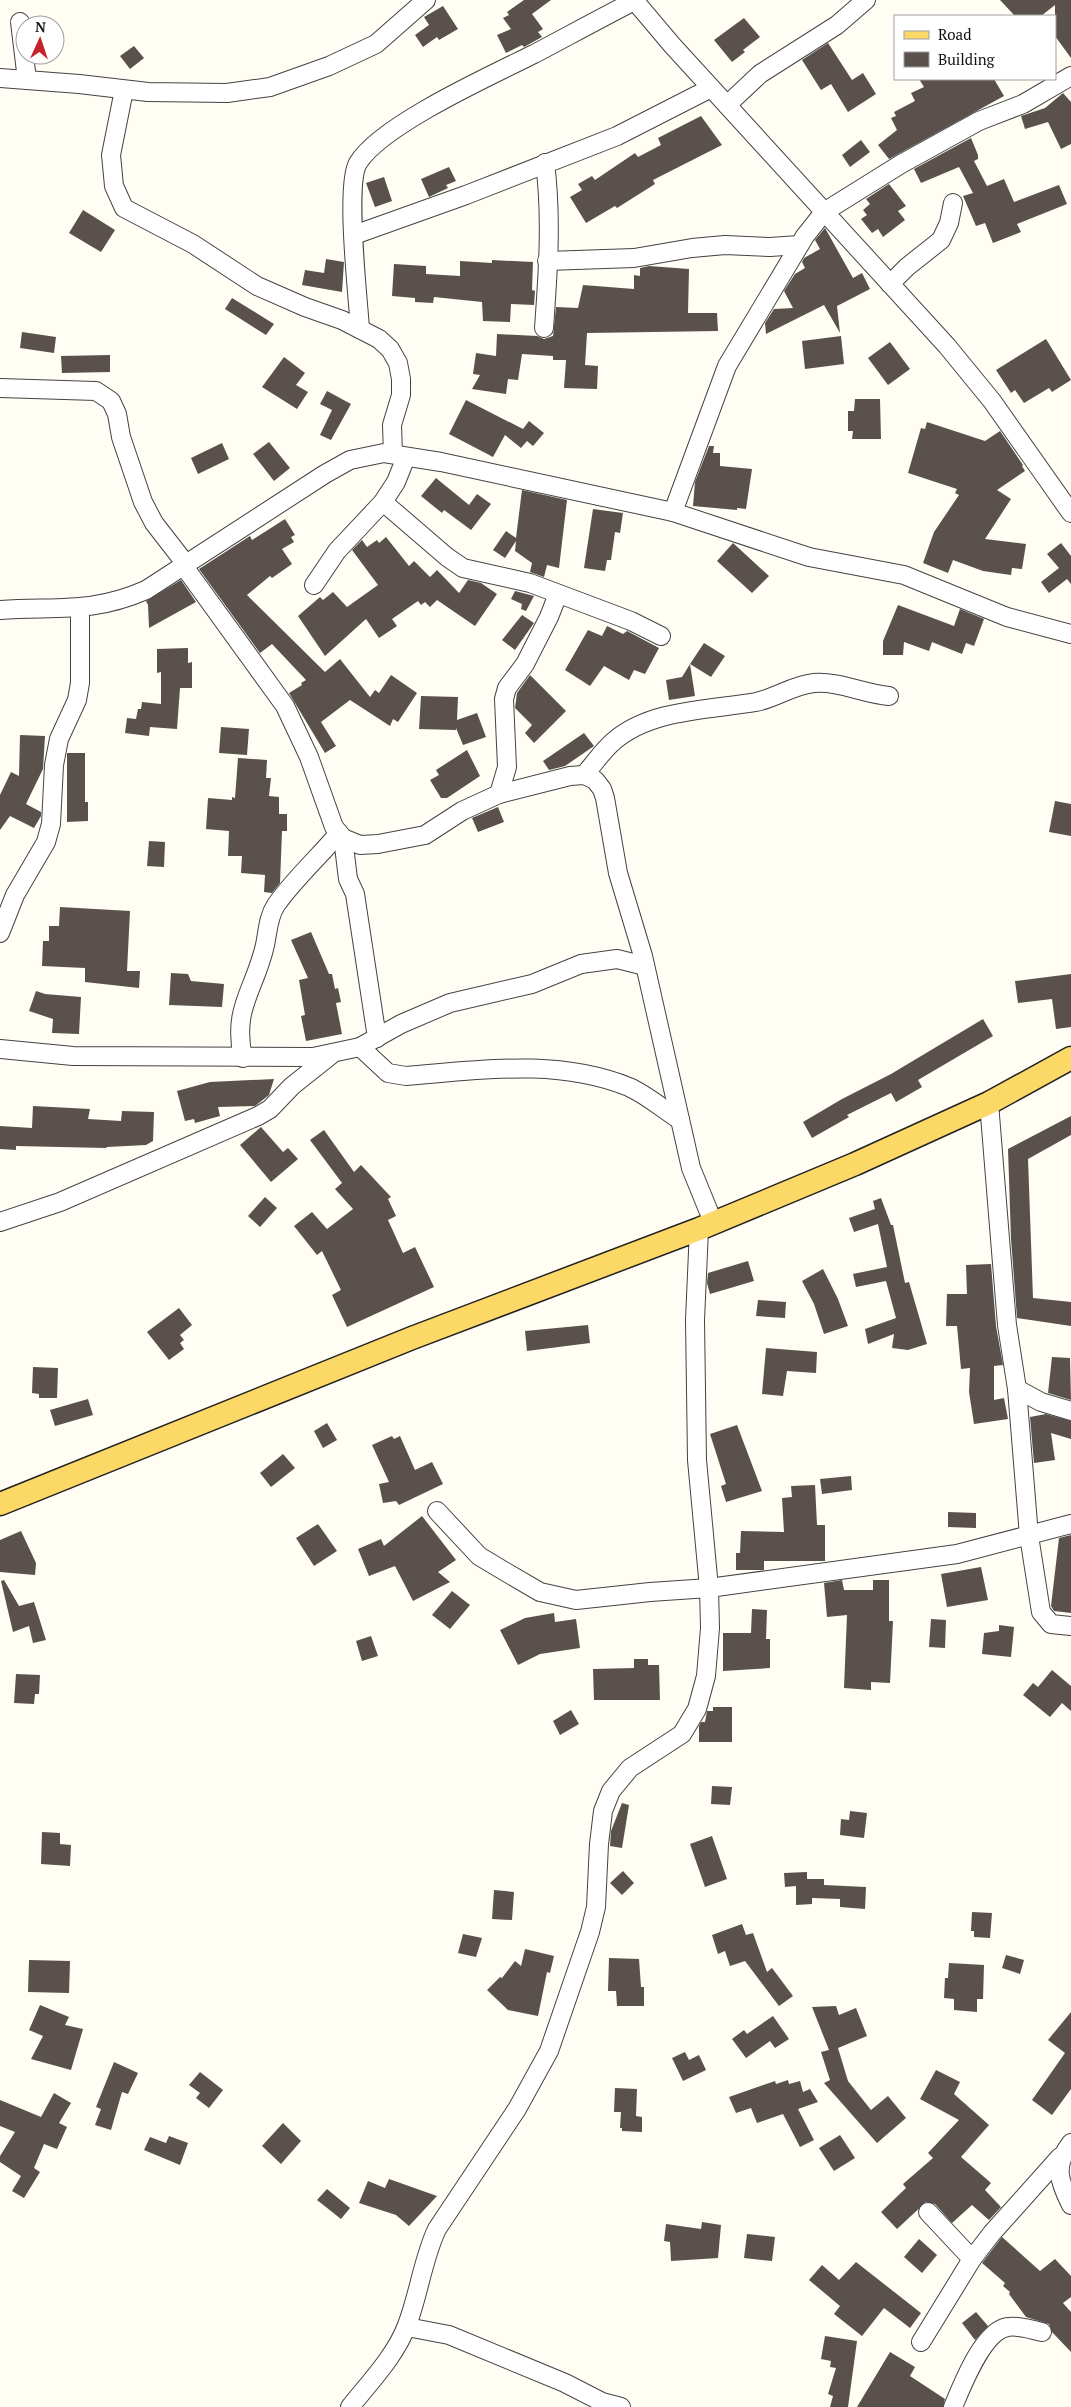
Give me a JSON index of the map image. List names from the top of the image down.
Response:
{
  "legend": ["Road", "Building"],
  "north": "top"
}
